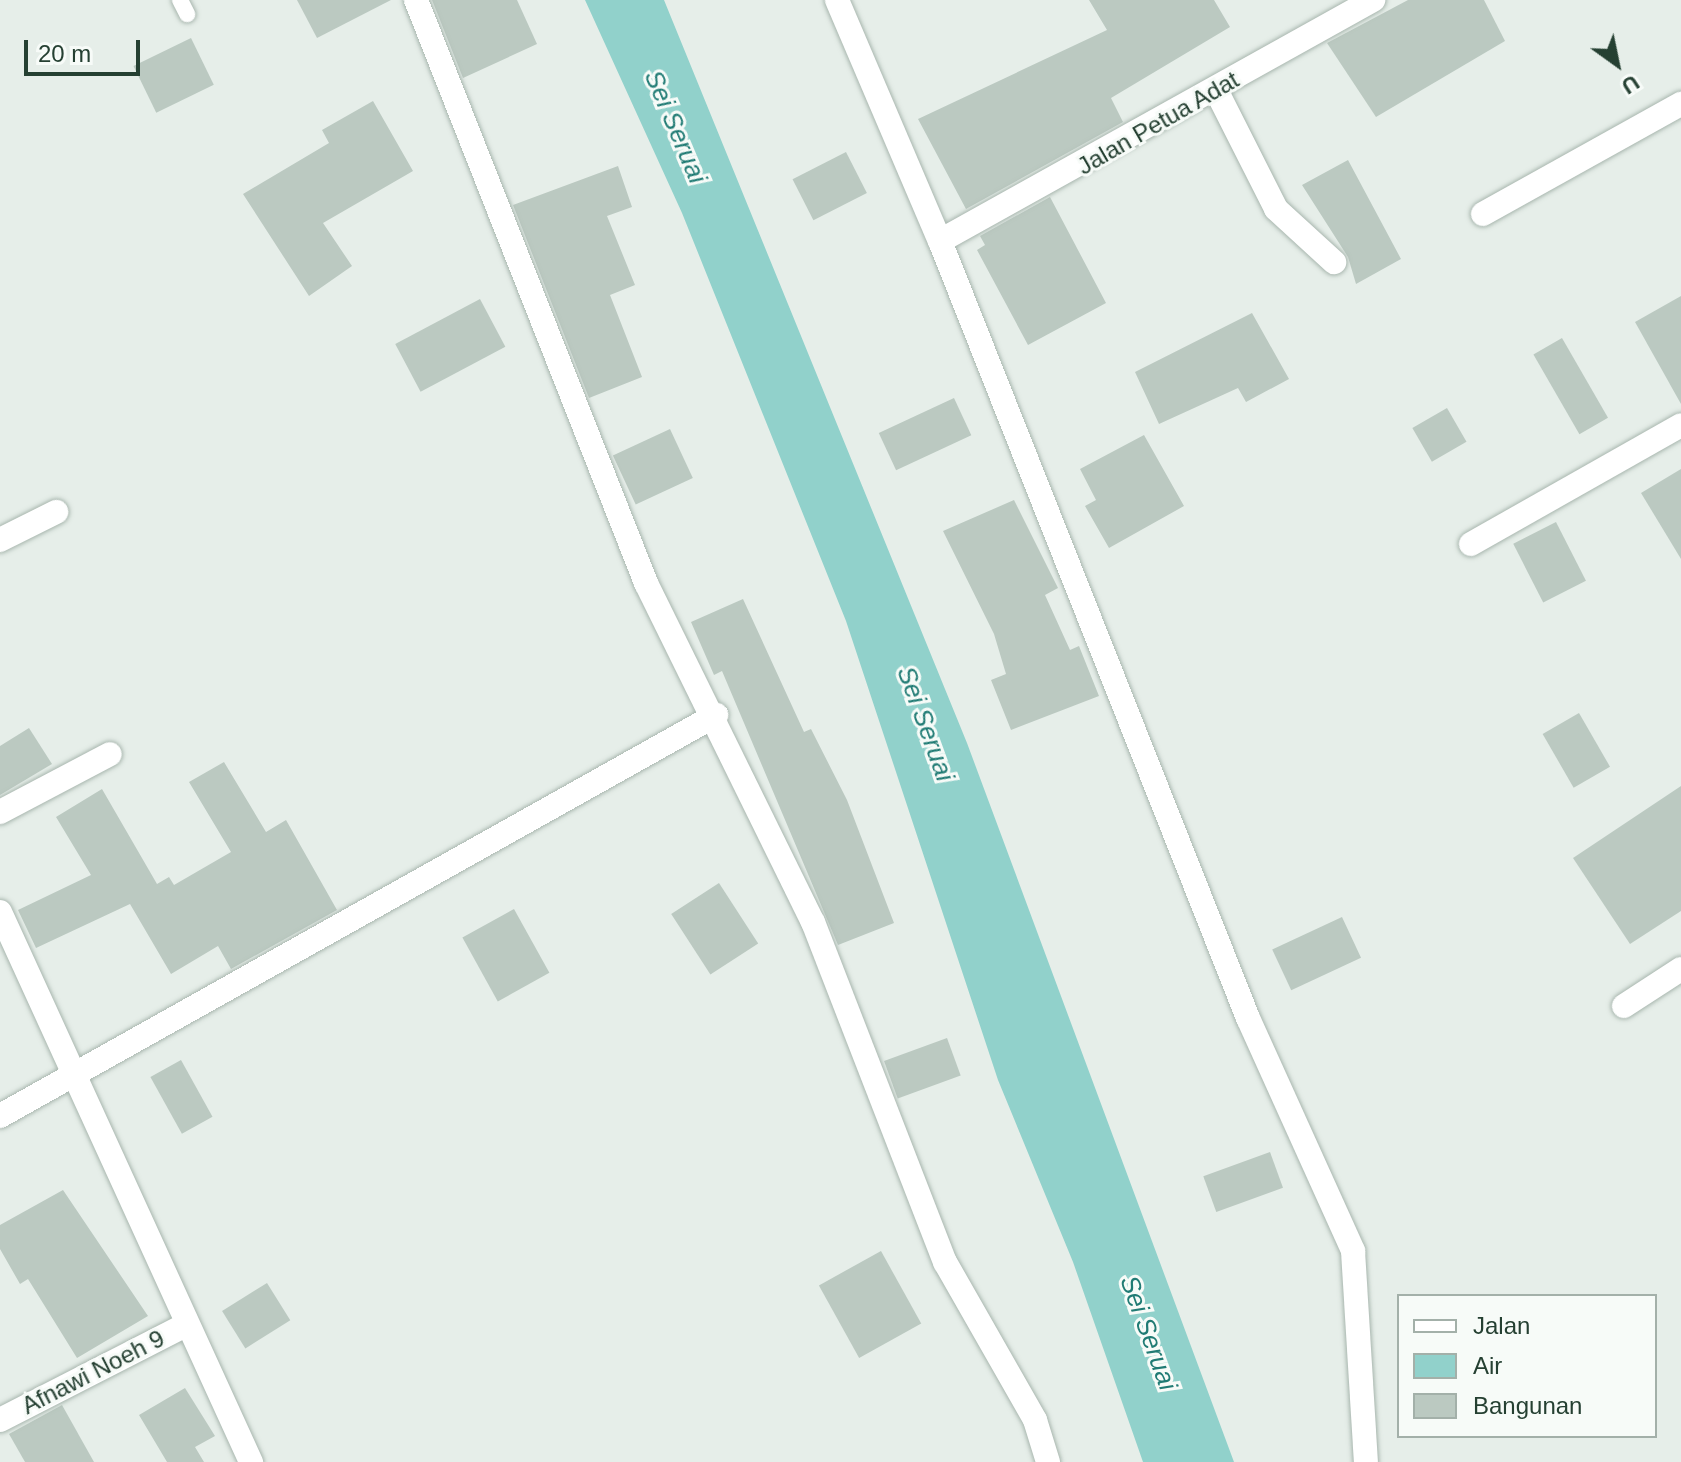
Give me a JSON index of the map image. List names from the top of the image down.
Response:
{
  "streets": {
    "street": ["Jalan Petua Adat", "Afnawi Noeh 9"]
  },
  "water": ["Sei Seruai"],
  "legend": ["Jalan", "Air", "Bangunan"],
  "scale_bar": "20 m",
  "north": "bottom right"
}
